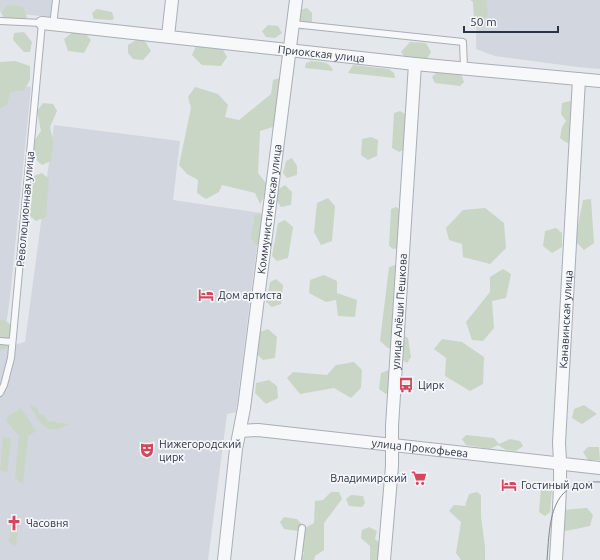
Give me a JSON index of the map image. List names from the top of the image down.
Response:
{
  "streets": {
    "street": [
      "Приокская улица",
      "Коммунистическая улица",
      "улица Алёши Пешкова",
      "Канавинская улица",
      "улица Прокофьева"
    ],
    "lane": ["Революционная улица"]
  },
  "crossings": [
    ["Приокская улица", "Революционная улица"],
    ["Приокская улица", "Коммунистическая улица"],
    ["Приокская улица", "улица Алёши Пешкова"],
    ["Приокская улица", "Канавинская улица"],
    ["Коммунистическая улица", "улица Прокофьева"],
    ["улица Алёши Пешкова", "улица Прокофьева"],
    ["Канавинская улица", "улица Прокофьева"]
  ],
  "places": {
    "hotel": ["Дом артиста", "Гостиный дом"],
    "bus stop": ["Цирк"],
    "theatre": ["Нижегородский цирк"],
    "supermarket": ["Владимирский"],
    "church": ["Часовня"]
  },
  "scale_bar": "50 m"
}
